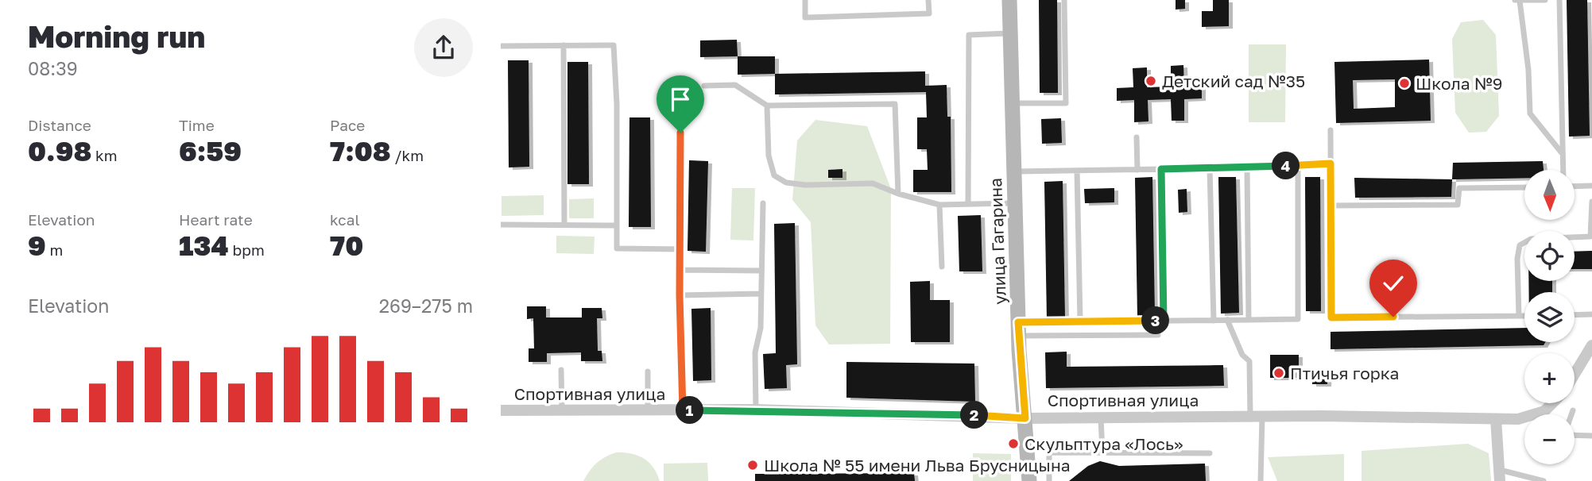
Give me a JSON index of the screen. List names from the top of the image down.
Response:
{
  "streets": {
    "street": ["улица Гагарина", "Спортивная улица"]
  },
  "crossings": [
    ["улица Гагарина", "Спортивная улица"]
  ],
  "places": [
    "Детский сад №35",
    "Школа №9",
    "Птичья горка",
    "Скульптура «Лось»",
    "Школа № 55 имени Льва Брусницына"
  ],
  "north": "bottom",
  "page": {
    "heading": ["Morning run", "08:39"],
    "stats": [
      ["Distance", "0.98 km"],
      ["Time", "6:59"],
      ["Pace", "7:08 /km"],
      ["Elevation", "9 m"],
      ["Heart rate", "134 bpm"],
      ["kcal", "70"]
    ],
    "pins": [
      "4",
      "3",
      "1",
      "2"
    ],
    "map_buttons": ["+", "−"],
    "chart": ["Elevation", "269–275 m"]
  }
}
